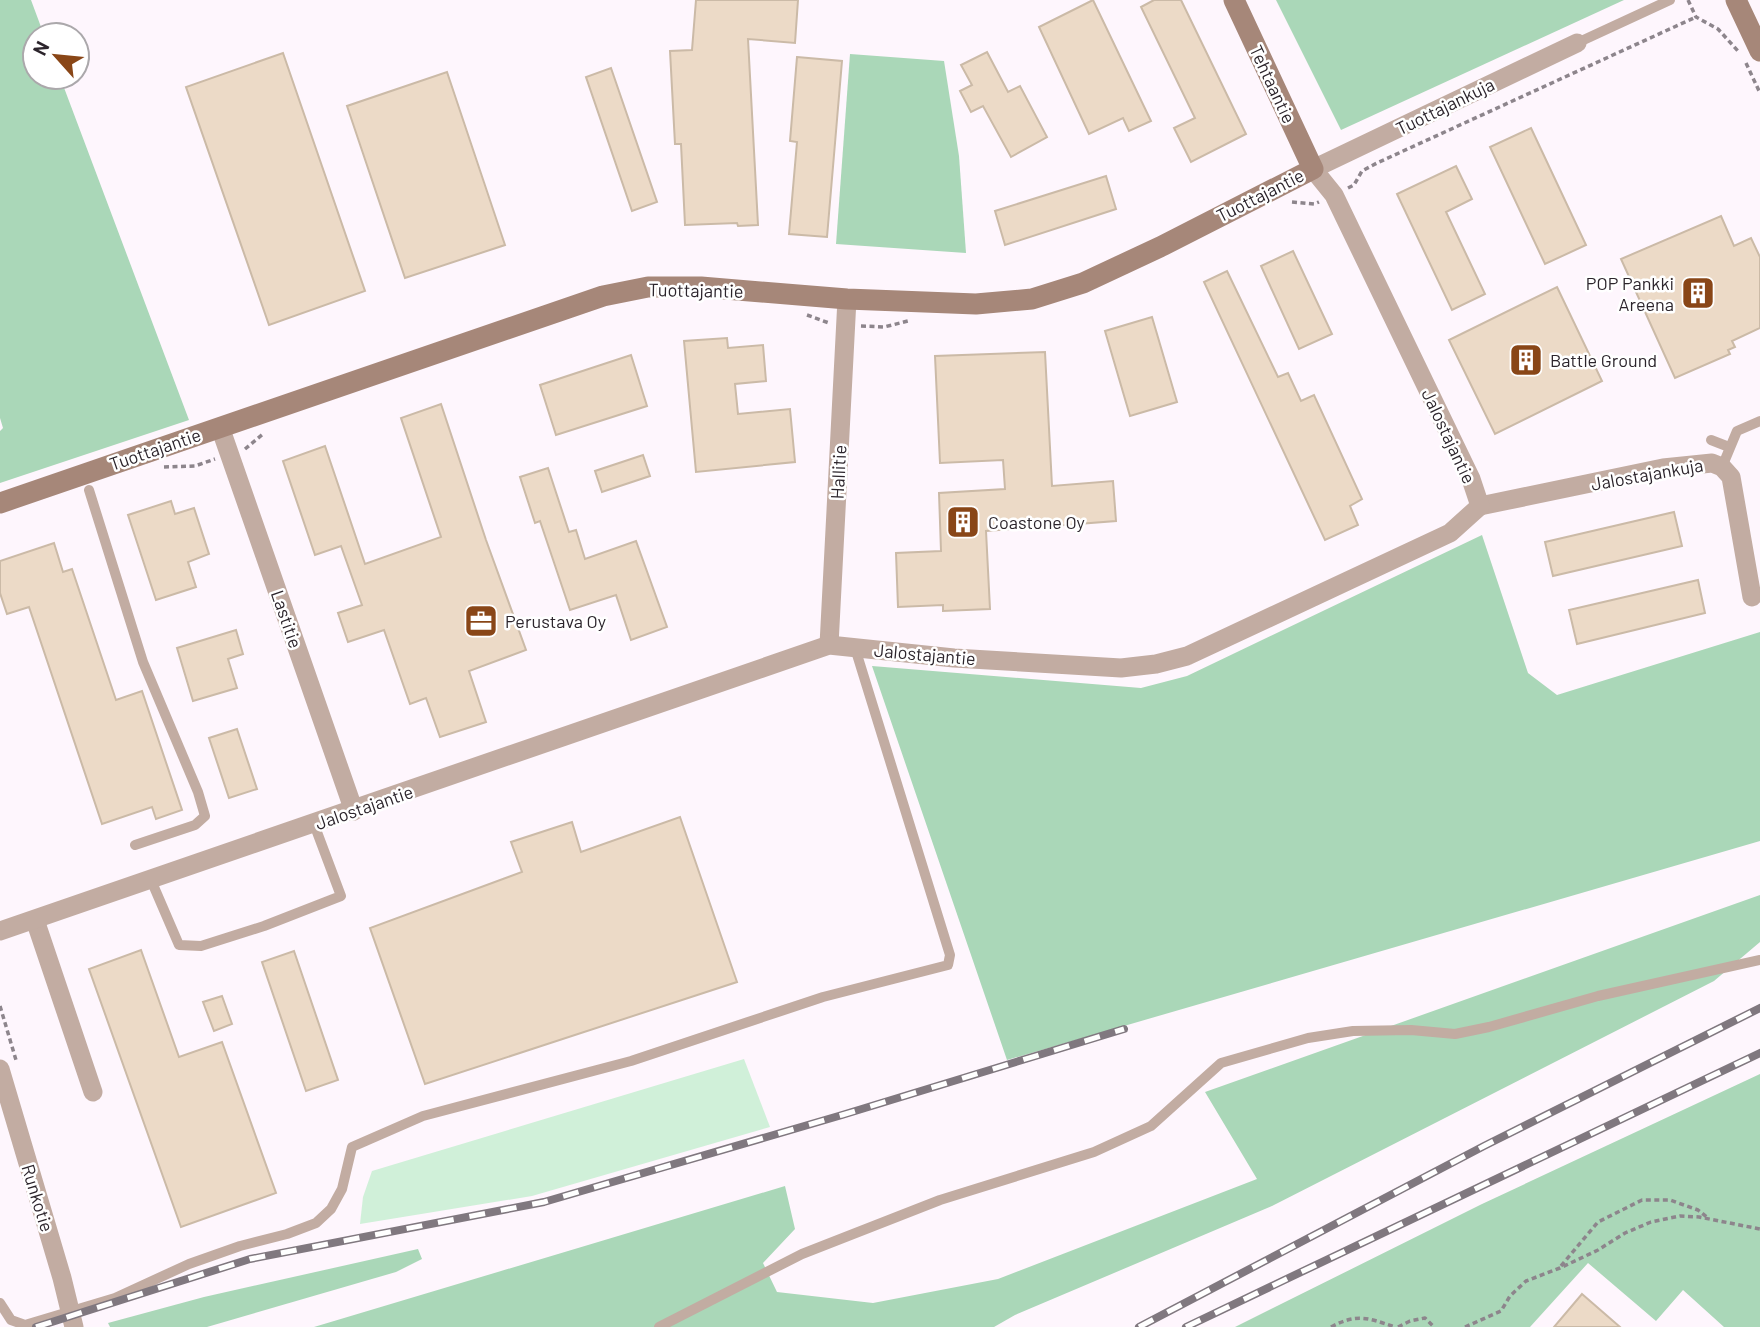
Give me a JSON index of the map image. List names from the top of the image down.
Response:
{
  "streets": {
    "street": [
      "Tehtaantie",
      "Tuottajankuja",
      "Tuottajantie",
      "Jalostajantie",
      "Hallitie",
      "Jalostajankuja",
      "Lastitie",
      "Runkotie"
    ]
  },
  "crossings": [
    ["Tehtaantie", "Tuottajankuja"],
    ["Tehtaantie", "Tuottajantie"],
    ["Tehtaantie", "Jalostajantie"],
    ["Tuottajankuja", "Tuottajantie"],
    ["Tuottajankuja", "Jalostajantie"],
    ["Tuottajantie", "Jalostajantie"],
    ["Tuottajantie", "Hallitie"],
    ["Tuottajantie", "Lastitie"],
    ["Jalostajantie", "Hallitie"],
    ["Jalostajantie", "Jalostajankuja"],
    ["Jalostajantie", "Lastitie"]
  ],
  "places": {
    "building": ["POP Pankki Areena", "Battle Ground", "Coastone Oy"],
    "office": ["Perustava Oy"]
  },
  "north": "top left"
}
